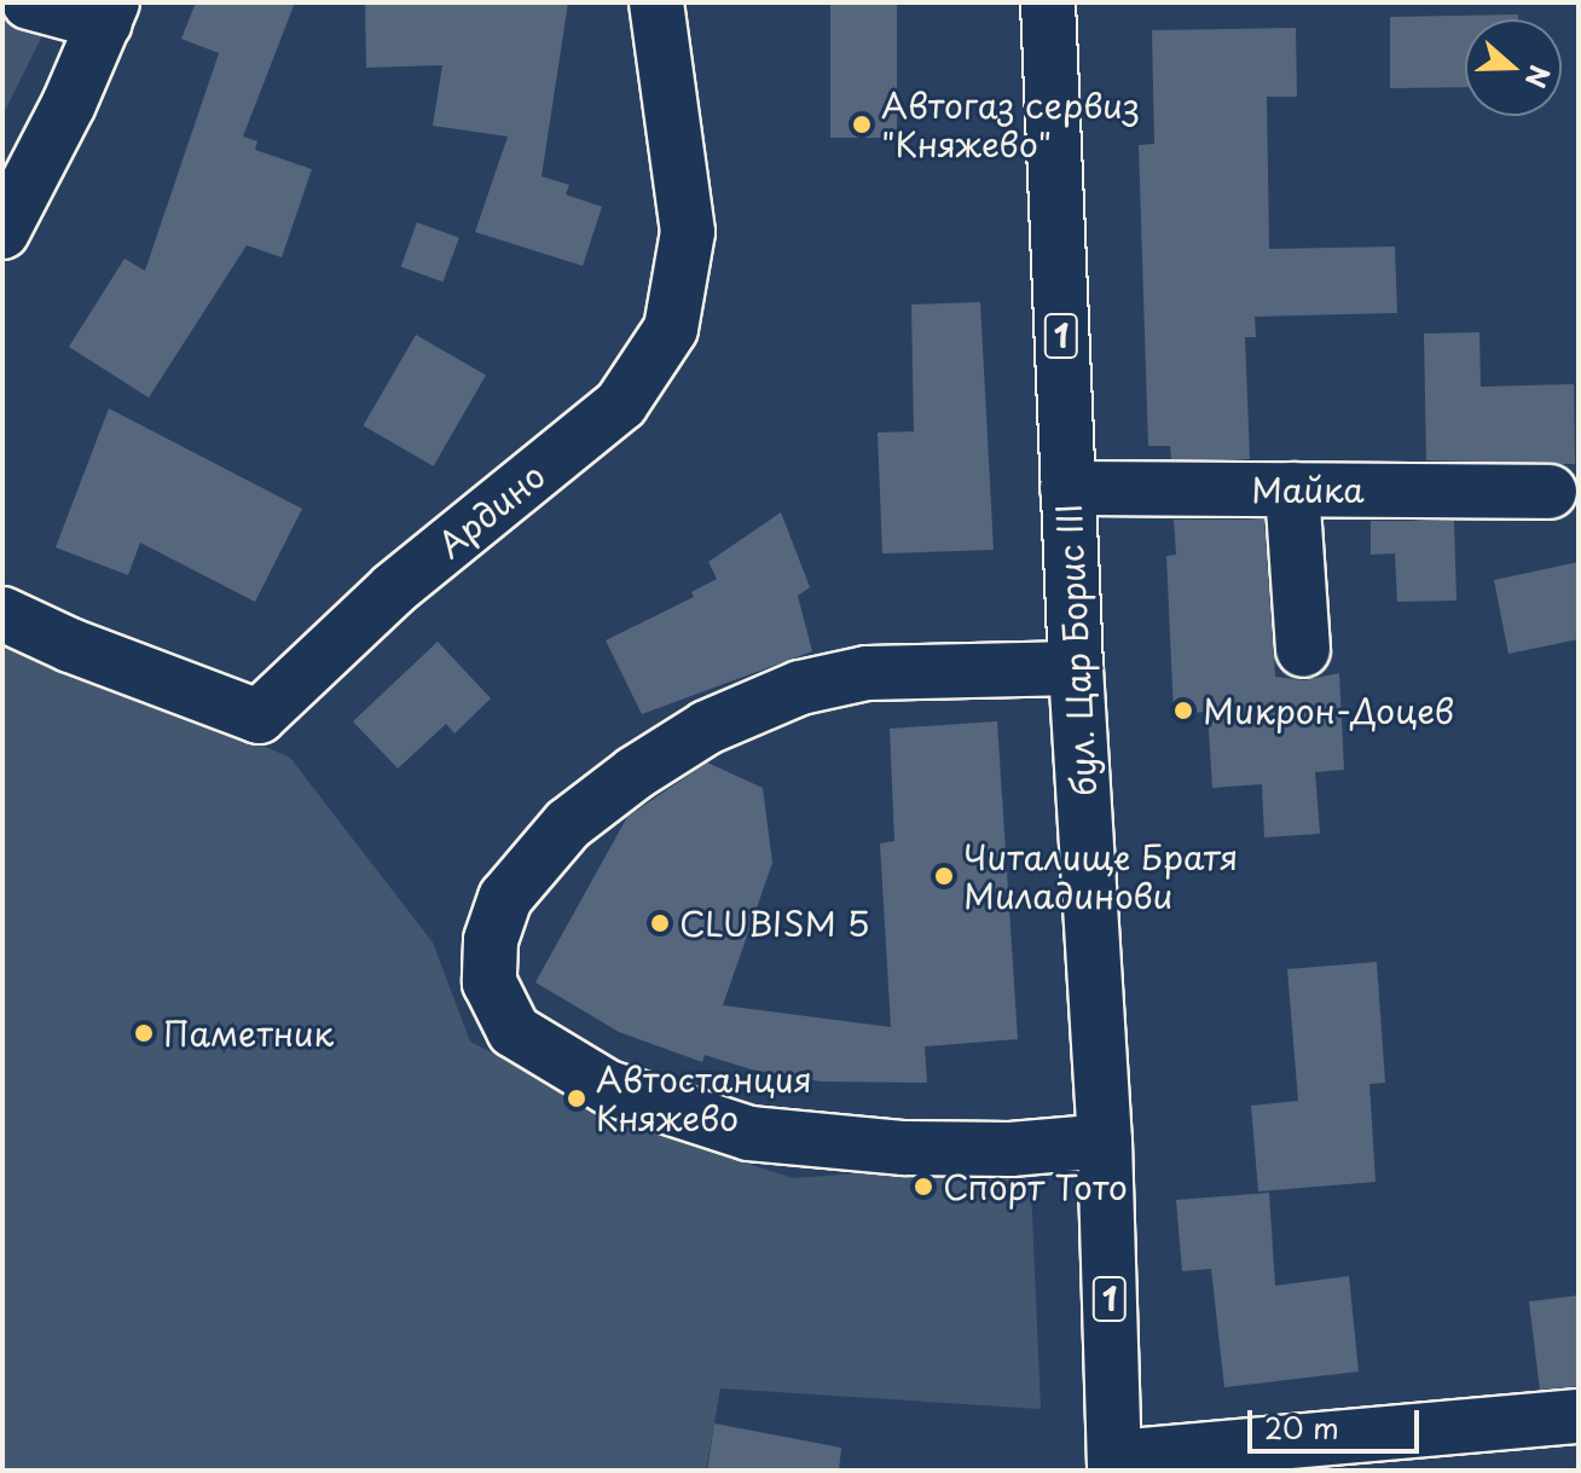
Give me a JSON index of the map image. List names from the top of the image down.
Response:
{
  "streets": {
    "street": [
      "1",
      "Майка",
      "Ардино",
      "бул. Цар Борис III"
    ]
  },
  "crossings": [
    ["Майка", "бул. Цар Борис III"]
  ],
  "places": [
    "Автогаз сервиз \"Княжево\"",
    "Микрон-Доцев",
    "Читалище Братя Миладинови",
    "CLUBISM 5",
    "Паметник",
    "Автостанция Княжево",
    "Спорт Тото"
  ],
  "scale_bar": "20 m",
  "north": "right"
}
